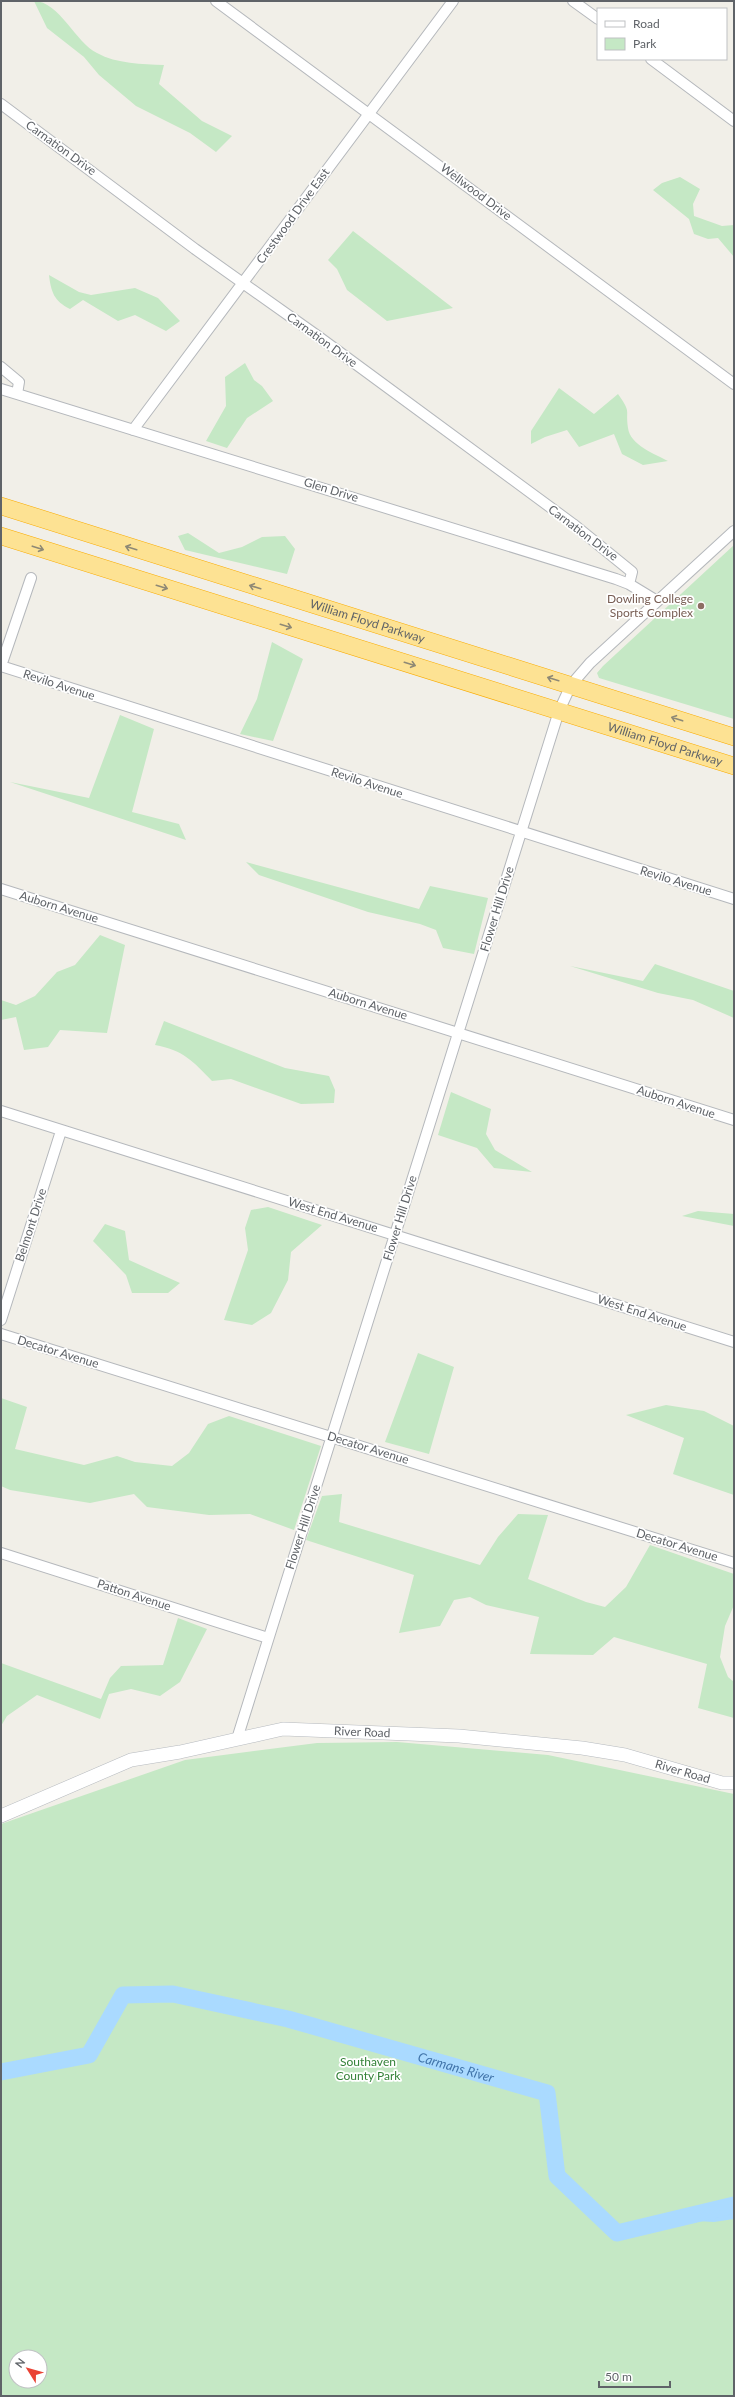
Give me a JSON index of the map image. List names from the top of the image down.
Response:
{
  "streets": {
    "highway": ["William Floyd Parkway"],
    "street": [
      "Carnation Drive",
      "Wellwood Drive",
      "Crestwood Drive East",
      "Glen Drive",
      "Revilo Avenue",
      "Auborn Avenue",
      "Flower Hill Drive",
      "West End Avenue",
      "Belmont Drive",
      "Decator Avenue",
      "Patton Avenue",
      "River Road"
    ]
  },
  "crossings": [
    ["Carnation Drive", "Crestwood Drive East"],
    ["Carnation Drive", "Glen Drive"],
    ["Wellwood Drive", "Crestwood Drive East"],
    ["Crestwood Drive East", "Glen Drive"],
    ["William Floyd Parkway", "Flower Hill Drive"],
    ["Revilo Avenue", "Flower Hill Drive"],
    ["Auborn Avenue", "Flower Hill Drive"],
    ["Flower Hill Drive", "West End Avenue"],
    ["Flower Hill Drive", "Decator Avenue"],
    ["Flower Hill Drive", "Patton Avenue"],
    ["Flower Hill Drive", "River Road"],
    ["West End Avenue", "Belmont Drive"]
  ],
  "water": ["Carmans River"],
  "parks": ["Southaven County Park"],
  "places": ["Dowling College Sports Complex"],
  "legend": ["Road", "Park"],
  "scale_bar": "50 m",
  "north": "top left"
}
